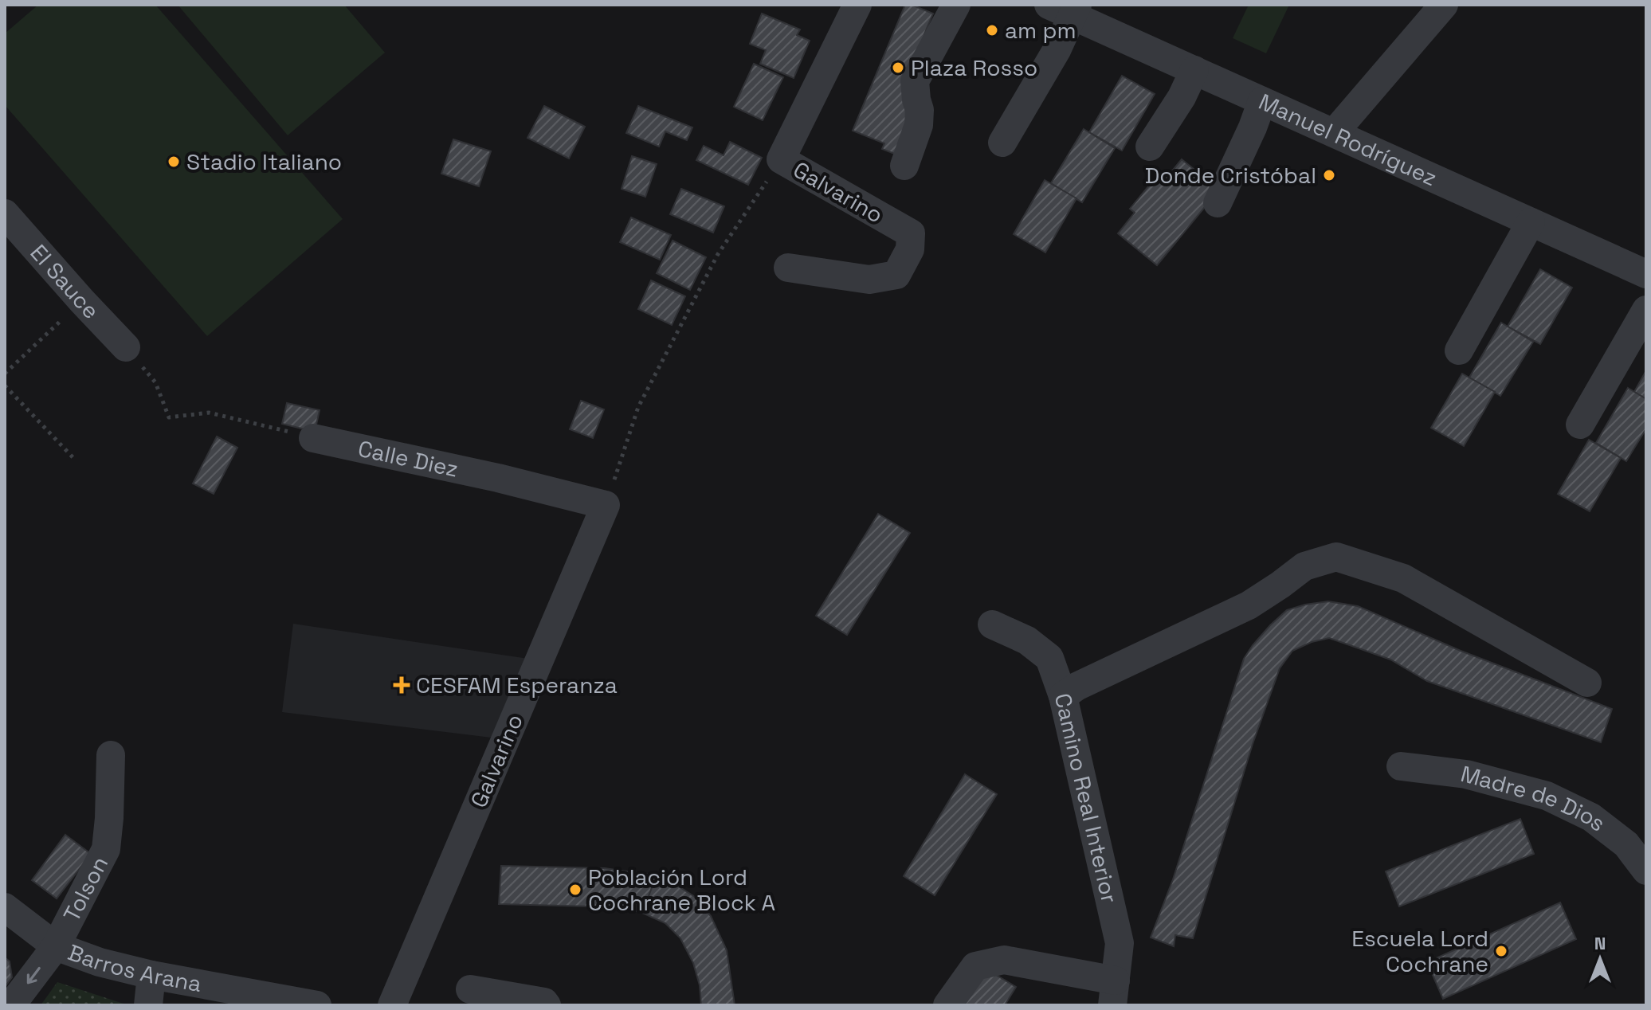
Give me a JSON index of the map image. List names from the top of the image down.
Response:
{
  "streets": {
    "street": [
      "Manuel Rodríguez",
      "Galvarino",
      "El Sauce",
      "Calle Diez",
      "Camino Real Interior",
      "Madre de Dios",
      "Tolson",
      "Barros Arana"
    ]
  },
  "crossings": [
    ["Galvarino", "Calle Diez"],
    ["Tolson", "Barros Arana"]
  ],
  "places": {
    "other": [
      "am pm",
      "Plaza Rosso",
      "Stadio Italiano",
      "Donde Cristóbal",
      "Población Lord Cochrane Block A",
      "Escuela Lord Cochrane"
    ],
    "health": ["CESFAM Esperanza"]
  },
  "north": "top"
}
